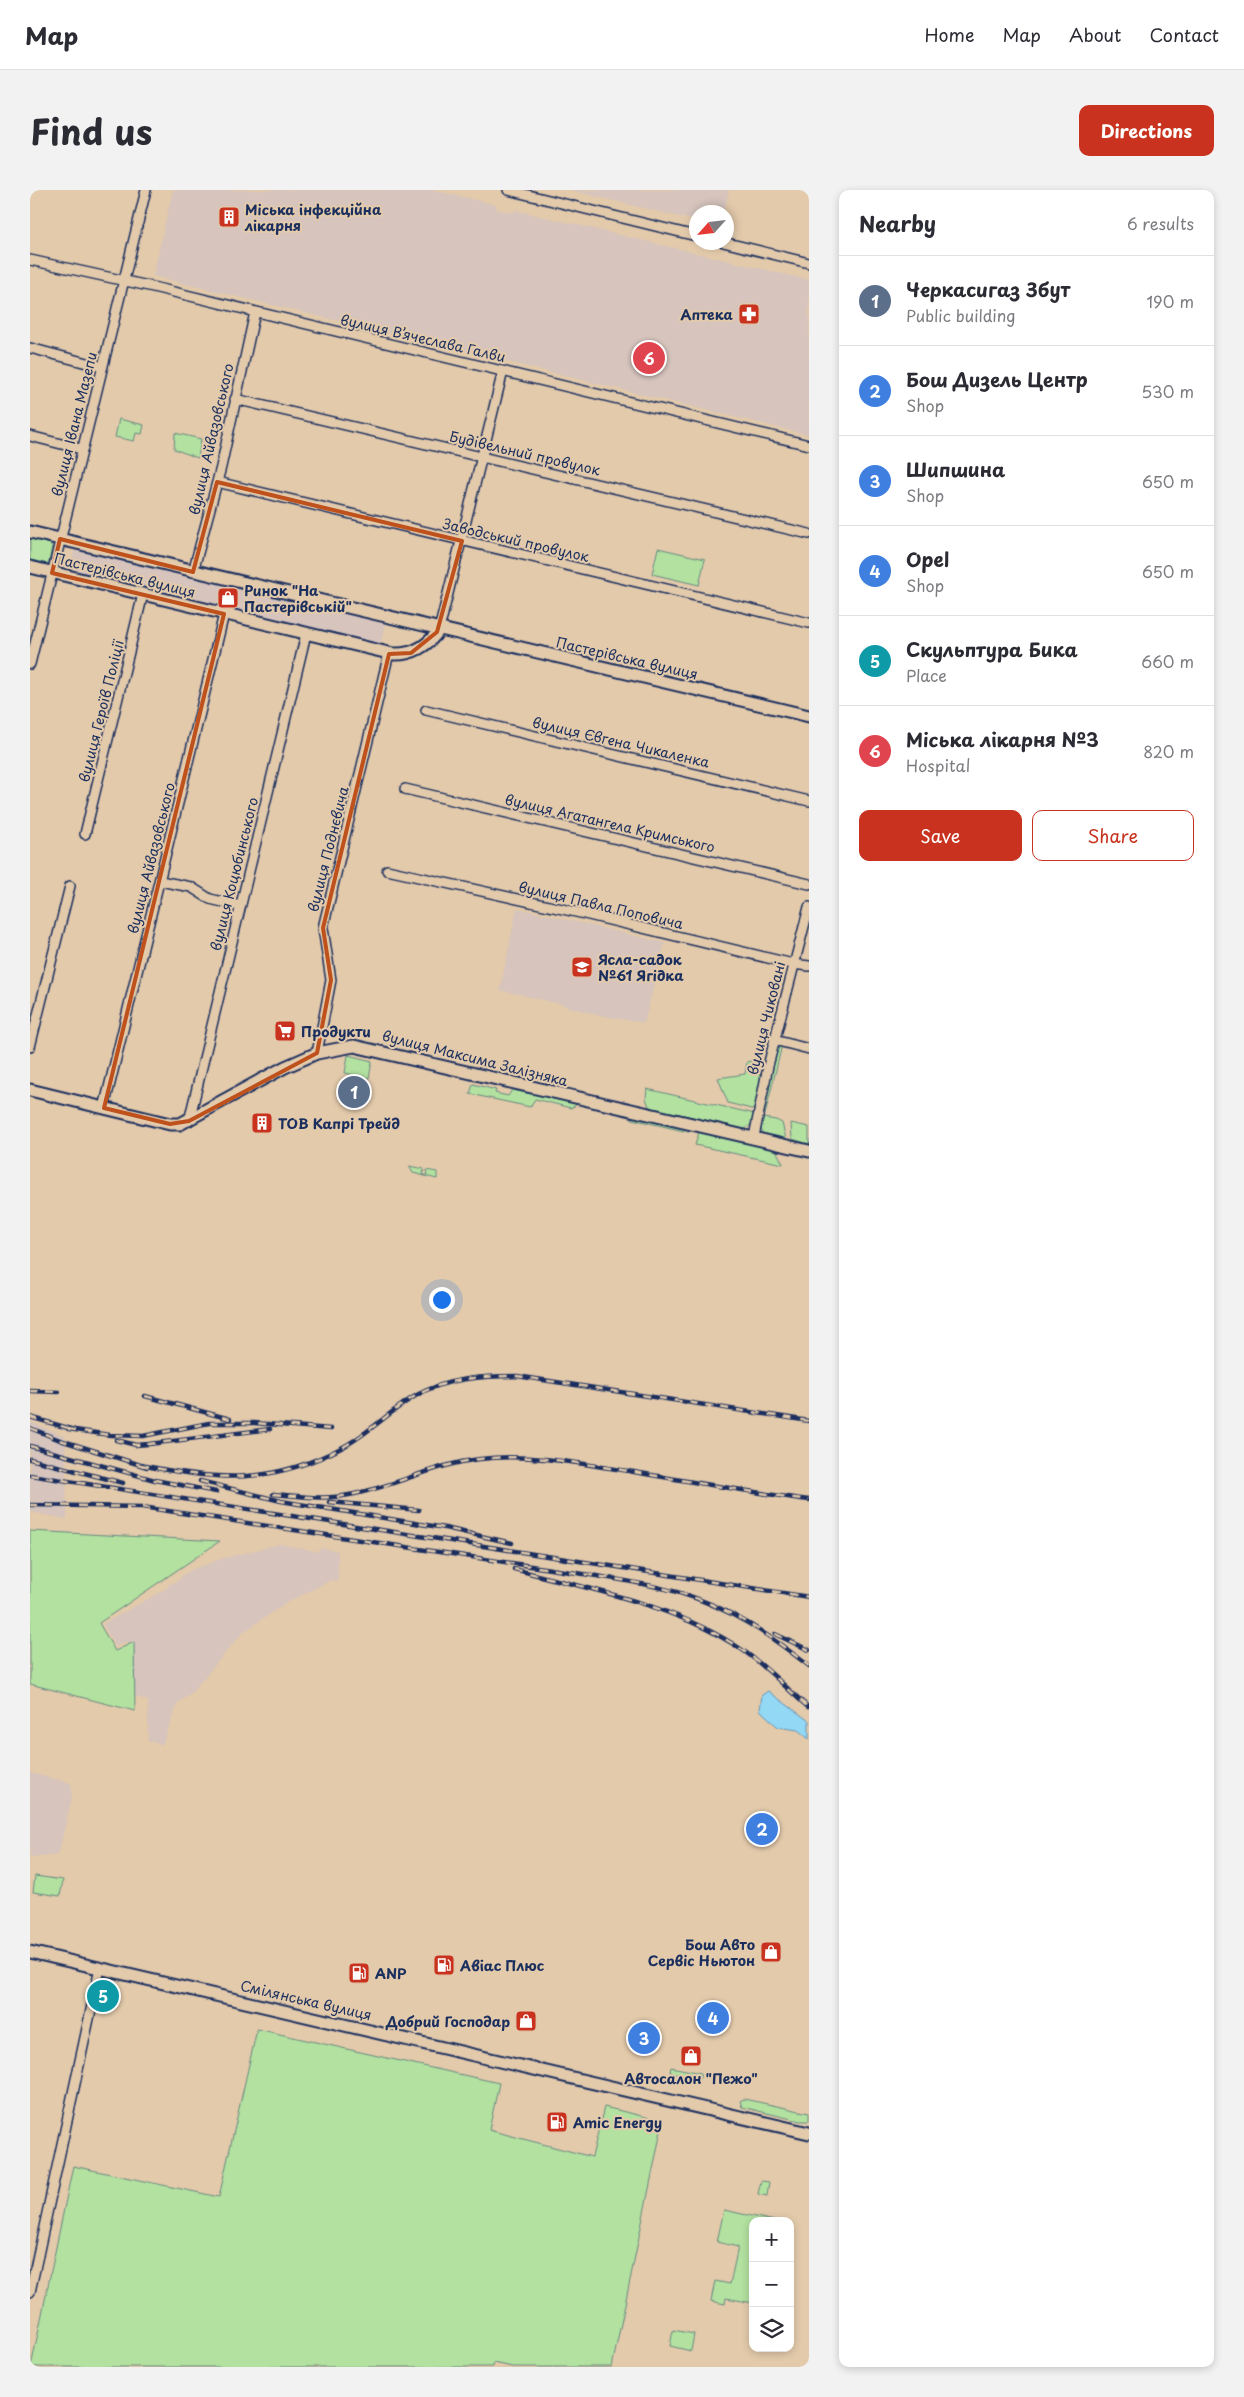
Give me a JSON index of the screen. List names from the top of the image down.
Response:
{
  "streets": {
    "main road": ["Пастерівська вулиця", "вулиця Максима Залізняка", "Смілянська вулиця"],
    "street": [
      "вулиця Вʼячеслава Галви",
      "вулиця Івана Мазепи",
      "вулиця Айвазовського",
      "Будівельний провулок",
      "Заводський провулок",
      "вулиця Героїв Поліції",
      "вулиця Євгена Чикаленка",
      "вулиця Агатангела Кримського",
      "вулиця Поднєвича",
      "вулиця Коцюбинського",
      "вулиця Павла Поповича",
      "вулиця Чиковані"
    ]
  },
  "crossings": [
    ["вулиця Вʼячеслава Галви", "вулиця Івана Мазепи"],
    ["вулиця Вʼячеслава Галви", "вулиця Айвазовського"],
    ["вулиця Івана Мазепи", "Пастерівська вулиця"],
    ["вулиця Айвазовського", "Будівельний провулок"],
    ["вулиця Айвазовського", "Заводський провулок"],
    ["вулиця Айвазовського", "Пастерівська вулиця"],
    ["вулиця Айвазовського", "вулиця Максима Залізняка"],
    ["Пастерівська вулиця", "вулиця Героїв Поліції"],
    ["Пастерівська вулиця", "вулиця Поднєвича"],
    ["Пастерівська вулиця", "вулиця Коцюбинського"],
    ["вулиця Поднєвича", "вулиця Максима Залізняка"],
    ["вулиця Коцюбинського", "вулиця Максима Залізняка"],
    ["вулиця Павла Поповича", "вулиця Чиковані"],
    ["вулиця Чиковані", "вулиця Максима Залізняка"]
  ],
  "places": {
    "building": ["Міська інфекційна лікарня", "ТОВ Капрі Трейд"],
    "pharmacy": ["Аптека"],
    "shop": [
      "Ринок \"На Пастерівській\"",
      "Бош Авто Сервіс Ньютон",
      "Добрий Господар",
      "Автосалон \"Пежо\""
    ],
    "school or university": ["Ясла-садок №61 Ягідка"],
    "supermarket": ["Продукти"],
    "fuel station": ["Авіас Плюс", "ANP", "Amic Energy"]
  },
  "north": "bottom left",
  "page": {
    "header": "Map",
    "nav": [
      "Home",
      "Map",
      "About",
      "Contact"
    ],
    "title": "Find us",
    "buttons": [
      "Directions",
      ["Save", "Share"]
    ],
    "heading": ["Nearby", "6 results"],
    "list": [
      {
        "mark": "1",
        "name": "Черкасигаз Збут",
        "note": "Public building",
        "value": "190 m"
      },
      {
        "mark": "2",
        "name": "Бош Дизель Центр",
        "note": "Shop",
        "value": "530 m"
      },
      {
        "mark": "3",
        "name": "Шипшина",
        "note": "Shop",
        "value": "650 m"
      },
      {
        "mark": "4",
        "name": "Opel",
        "note": "Shop",
        "value": "650 m"
      },
      {
        "mark": "5",
        "name": "Cкульптура Бика",
        "note": "Place",
        "value": "660 m"
      },
      {
        "mark": "6",
        "name": "Міська лікарня №3",
        "note": "Hospital",
        "value": "820 m"
      }
    ],
    "pins": [
      "6",
      "1",
      "2",
      "5",
      "4",
      "3"
    ],
    "map_buttons": ["+", "−"]
  }
}
